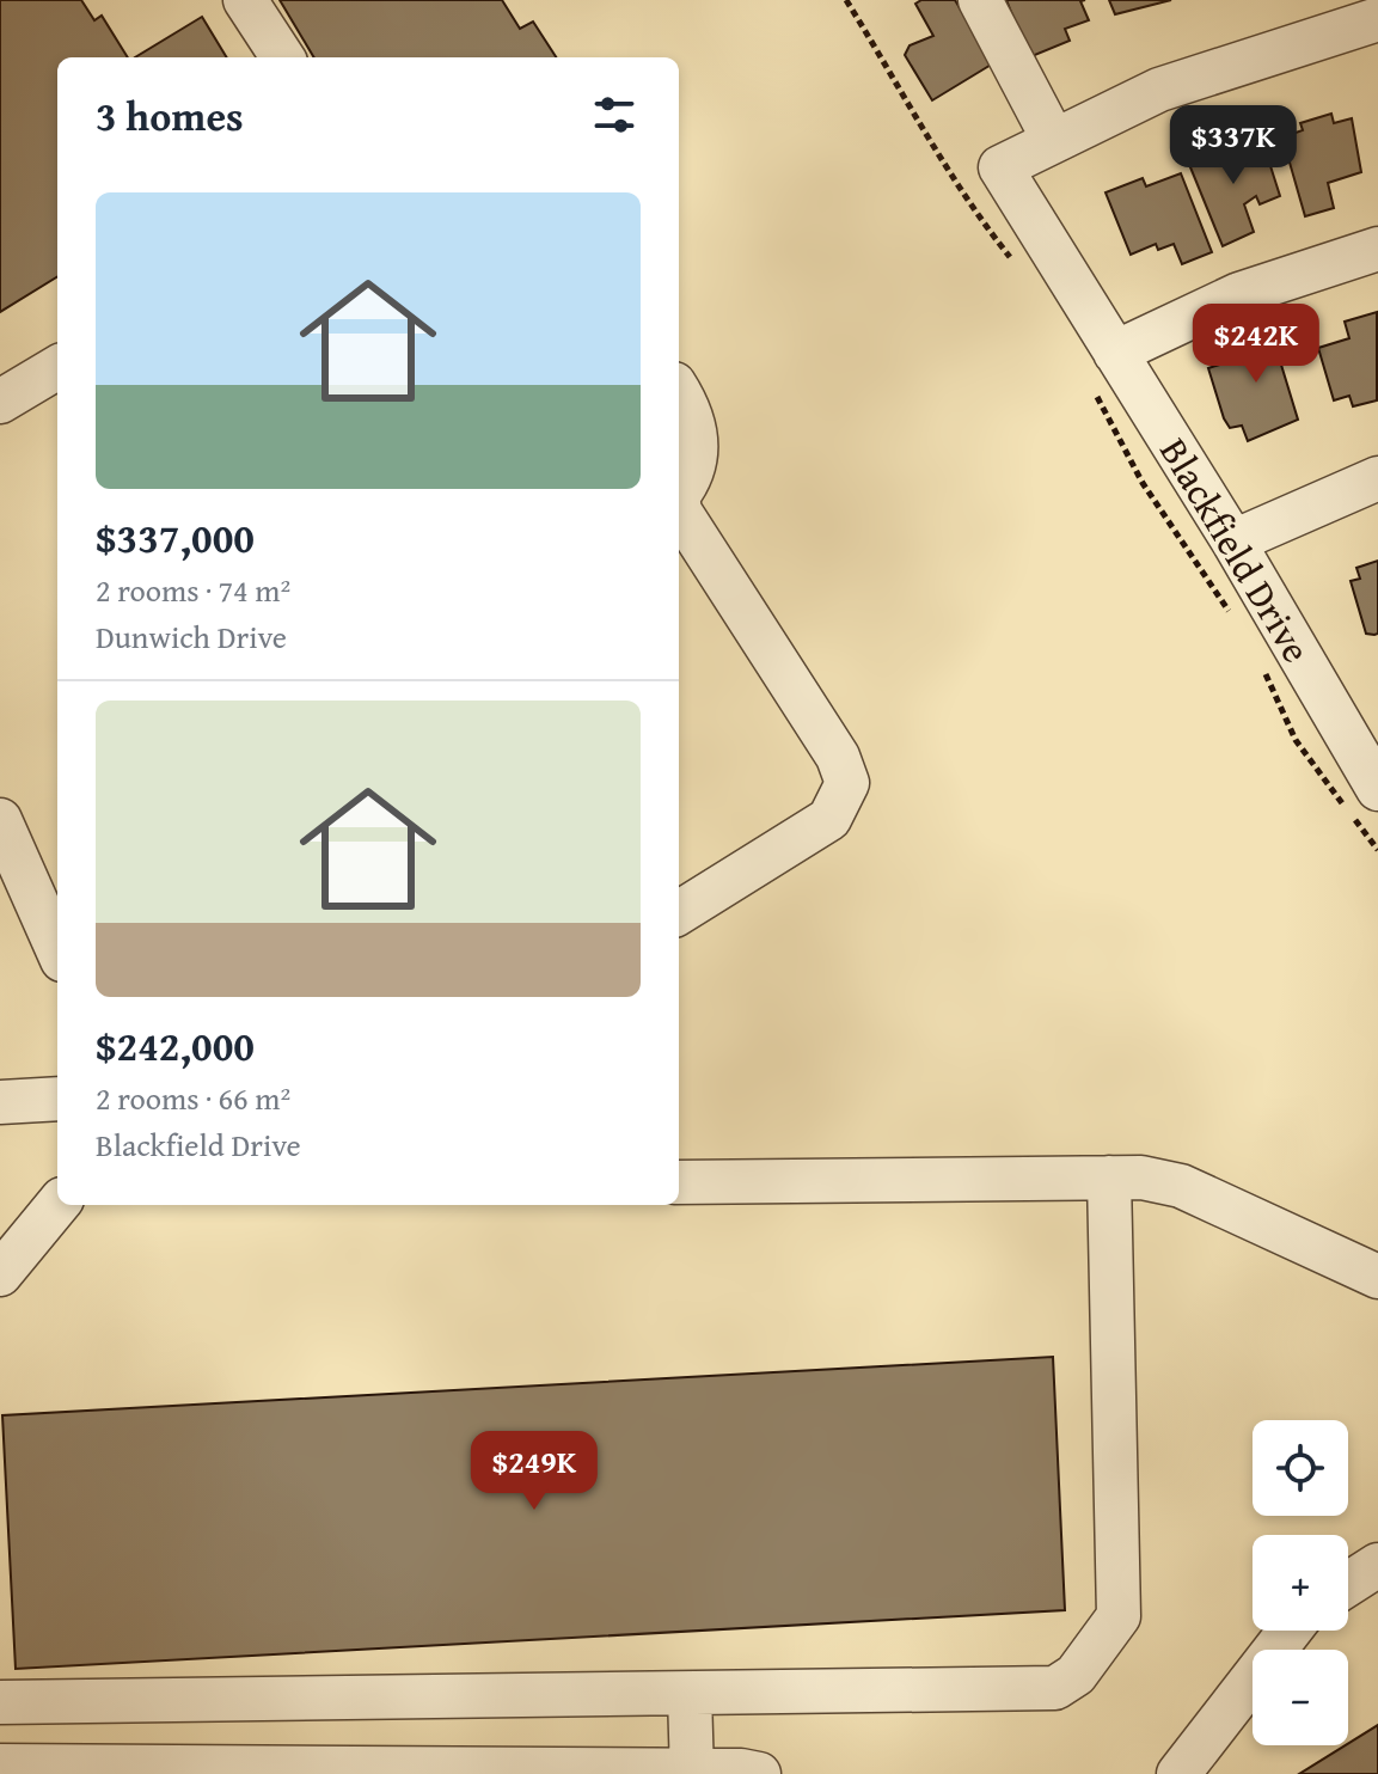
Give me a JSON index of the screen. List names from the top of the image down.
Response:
{
  "streets": {
    "street": ["Blackfield Drive"]
  },
  "page": {
    "heading": "3 homes",
    "price": ["$337K", "$242K", "$249K"],
    "list": [
      {
        "name": "$337,000",
        "note": "2 rooms · 74 m² · Dunwich Drive"
      },
      {
        "name": "$242,000",
        "note": "2 rooms · 66 m² · Blackfield Drive"
      }
    ],
    "map_buttons": ["+", "−"]
  }
}
